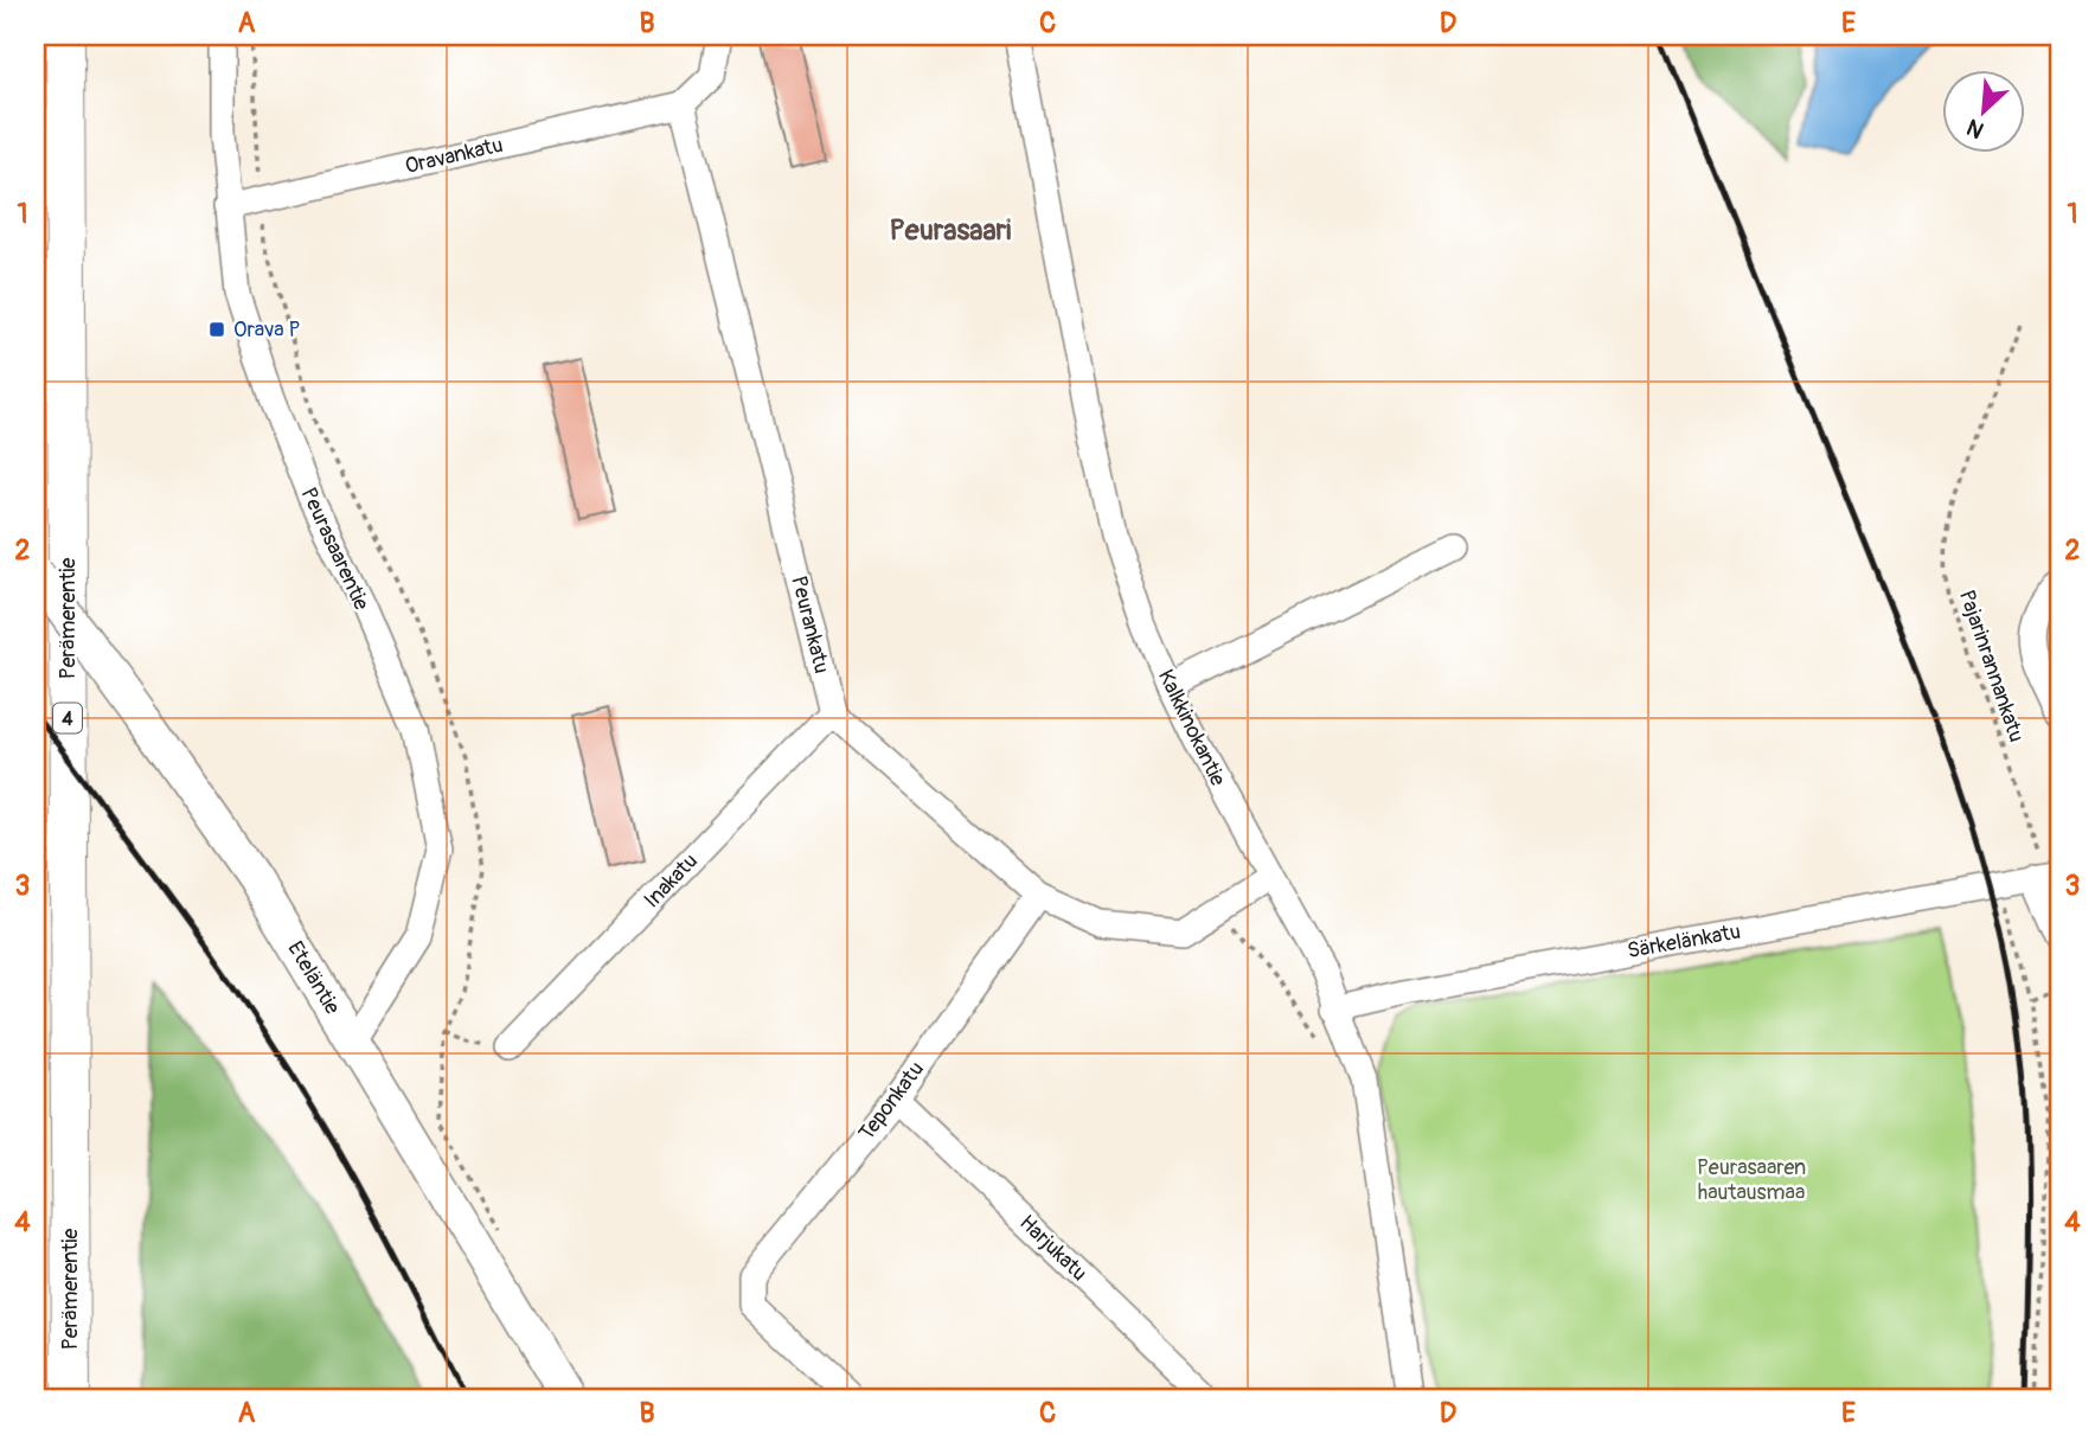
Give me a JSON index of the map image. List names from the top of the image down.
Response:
{
  "streets": {
    "highway": ["Perämerentie", "4"],
    "main road": ["Eteläntie"],
    "street": [
      "Oravankatu",
      "Peurasaarentie",
      "Peurankatu",
      "Kalkkinokantie",
      "Inakatu",
      "Särkelänkatu",
      "Teponkatu",
      "Harjukatu"
    ],
    "path": ["Pajarinrannankatu"]
  },
  "crossings": [
    ["Oravankatu", "Peurasaarentie"],
    ["Oravankatu", "Peurankatu"],
    ["Peurasaarentie", "Eteläntie"],
    ["Peurankatu", "Inakatu"],
    ["Pajarinrannankatu", "Särkelänkatu"],
    ["Kalkkinokantie", "Särkelänkatu"],
    ["Teponkatu", "Harjukatu"]
  ],
  "districts": ["Peurasaari"],
  "parks": ["Peurasaaren hautausmaa"],
  "places": {
    "transit": ["Orava P"]
  },
  "north": "bottom left",
  "grid": {
    "columns": [
      "A",
      "B",
      "C",
      "D",
      "E"
    ],
    "rows": [
      "1",
      "2",
      "3",
      "4"
    ]
  }
}
